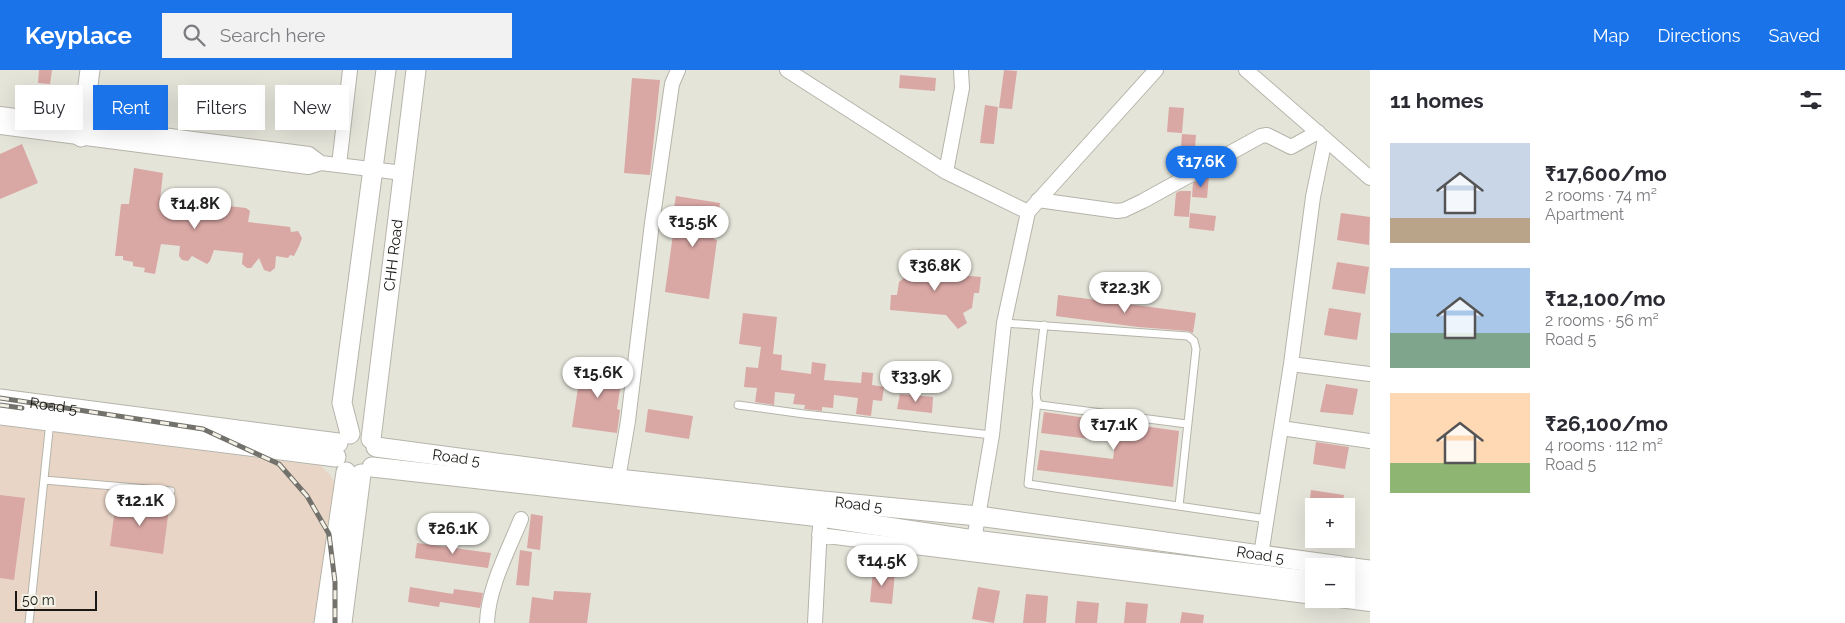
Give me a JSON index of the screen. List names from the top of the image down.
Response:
{
  "streets": {
    "street": ["CHH Road", "Road 5"]
  },
  "crossings": [
    ["CHH Road", "Road 5"]
  ],
  "scale_bar": "50 m",
  "page": {
    "header": "Keyplace",
    "search": "Search here",
    "nav": ["Map", "Directions", "Saved"],
    "heading": "11 homes",
    "chip": [
      "Buy",
      "Rent",
      "Filters",
      "New"
    ],
    "list": [
      {
        "name": "₹17,600/mo",
        "note": "2 rooms · 74 m² · Apartment"
      },
      {
        "name": "₹12,100/mo",
        "note": "2 rooms · 56 m² · Road 5"
      },
      {
        "name": "₹26,100/mo",
        "note": "4 rooms · 112 m² · Road 5"
      }
    ],
    "price": [
      "₹17.6K",
      "₹14.8K",
      "₹15.5K",
      "₹36.8K",
      "₹22.3K",
      "₹15.6K",
      "₹33.9K",
      "₹17.1K",
      "₹12.1K",
      "₹26.1K",
      "₹14.5K"
    ],
    "map_buttons": ["+", "−"],
    "scale": "50 m"
  }
}
